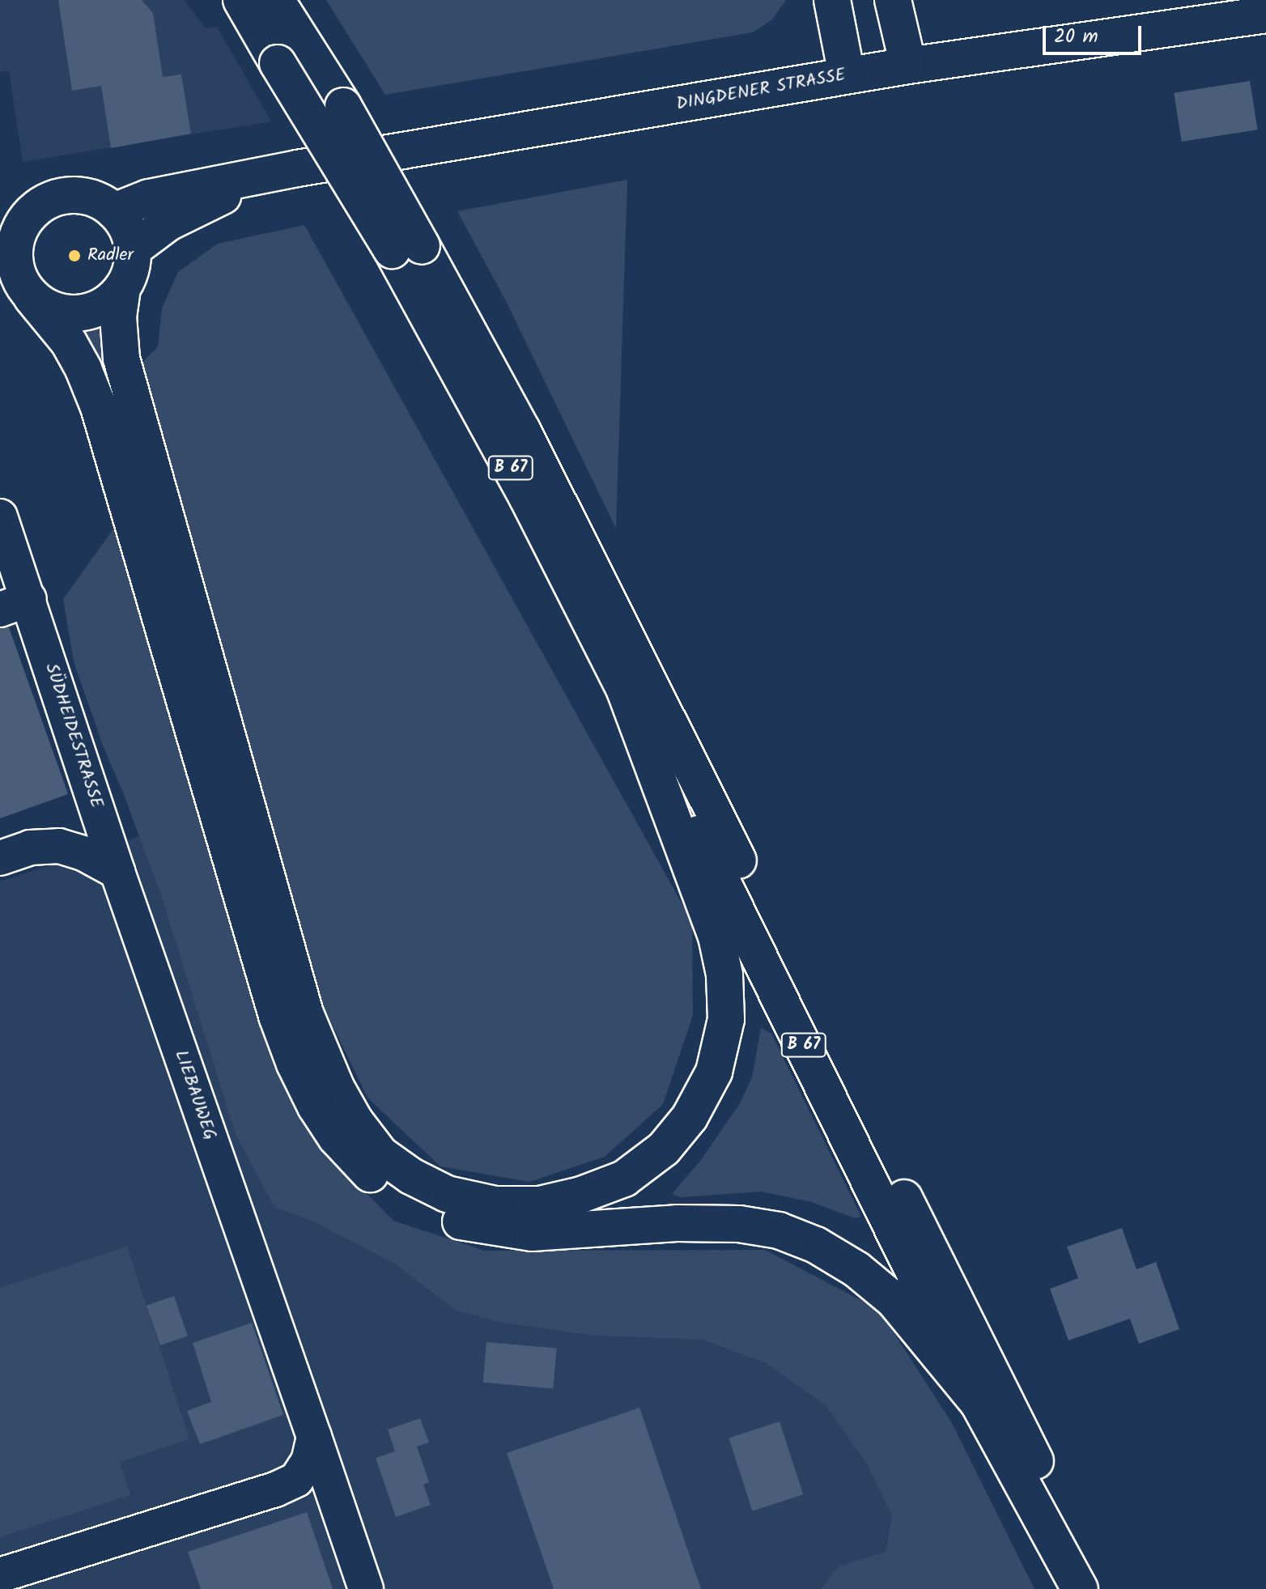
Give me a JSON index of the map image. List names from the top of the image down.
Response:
{
  "streets": {
    "main road": ["DINGDENER STRASSE", "B 67"],
    "street": ["SÜDHEIDESTRASSE", "LIEBAUWEG"]
  },
  "crossings": [
    ["SÜDHEIDESTRASSE", "LIEBAUWEG"]
  ],
  "places": ["Radler"],
  "scale_bar": "20 m"
}
